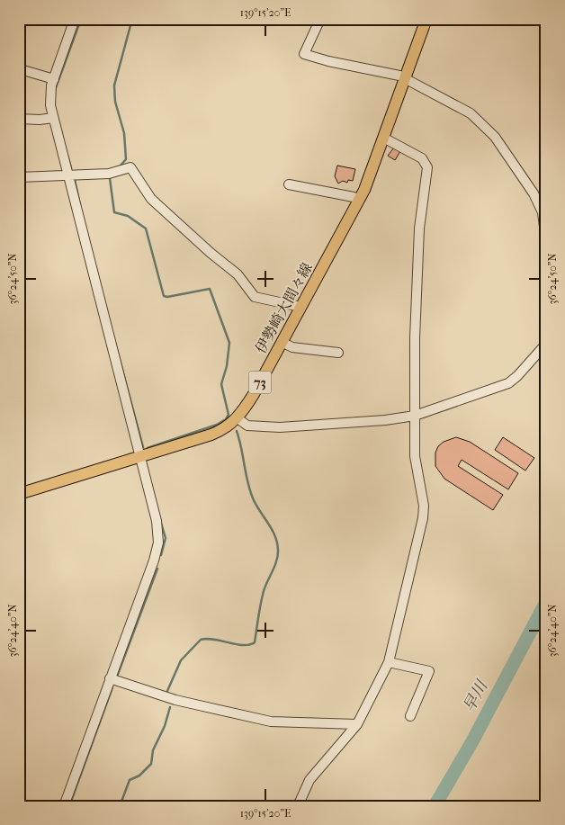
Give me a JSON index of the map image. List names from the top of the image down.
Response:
{
  "streets": {
    "main road": ["伊勢崎大間々線", "73"]
  },
  "water": ["早川"],
  "coordinates": ["139°15'20\"E", "36°24'50\"N", "36°24'40\"N"]
}
